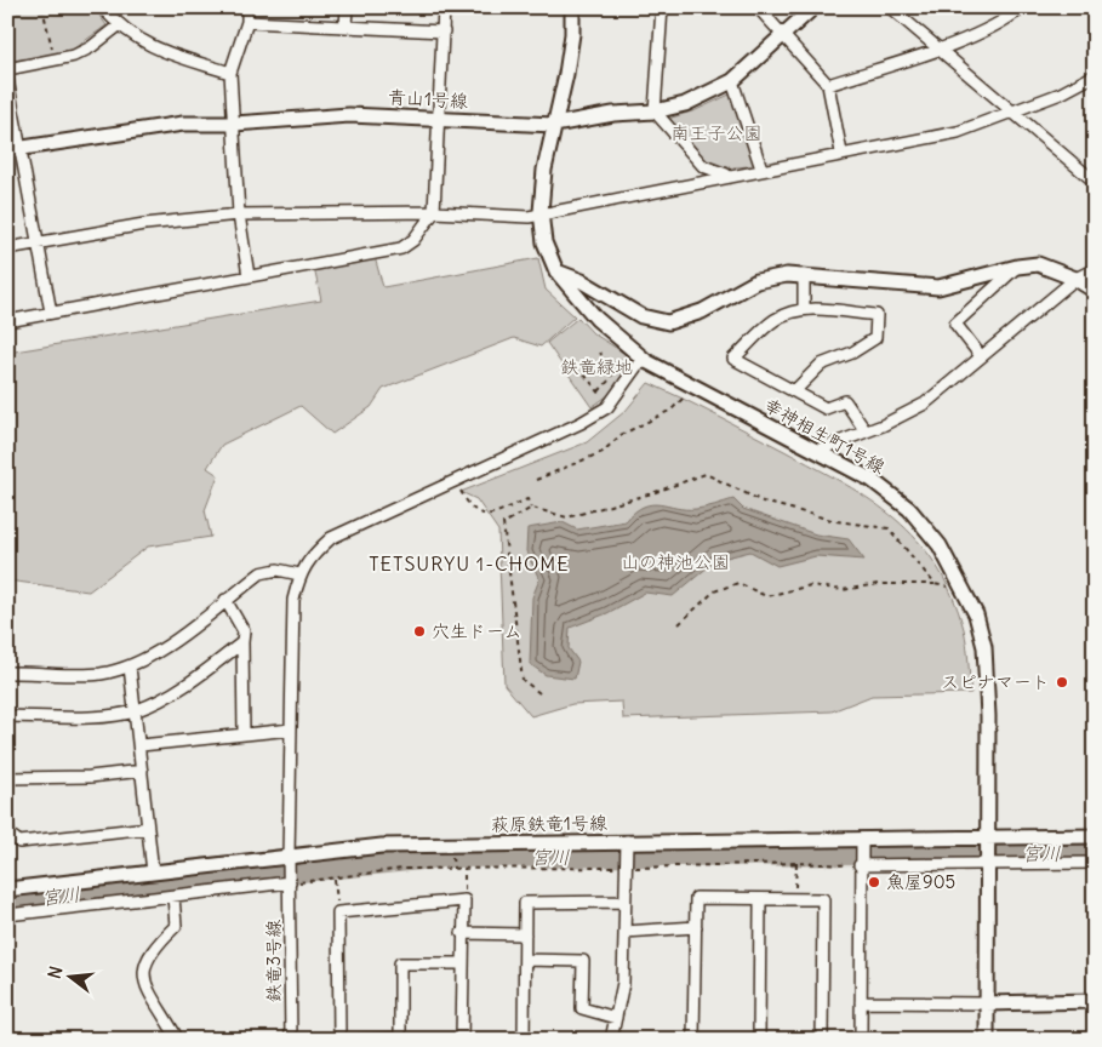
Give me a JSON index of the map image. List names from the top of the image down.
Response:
{
  "streets": {
    "street": [
      "青山1号線",
      "幸神相生町1号線",
      "萩原鉄竜1号線",
      "鉄竜3号線"
    ]
  },
  "crossings": [
    ["青山1号線", "幸神相生町1号線"],
    ["幸神相生町1号線", "萩原鉄竜1号線"],
    ["萩原鉄竜1号線", "鉄竜3号線"]
  ],
  "districts": ["TETSURYU 1-CHOME"],
  "water": ["宮川"],
  "parks": ["南王子公園", "鉄竜緑地", "山の神池公園"],
  "places": ["穴生ドーム", "スピナマート", "魚屋905"],
  "north": "left"
}
